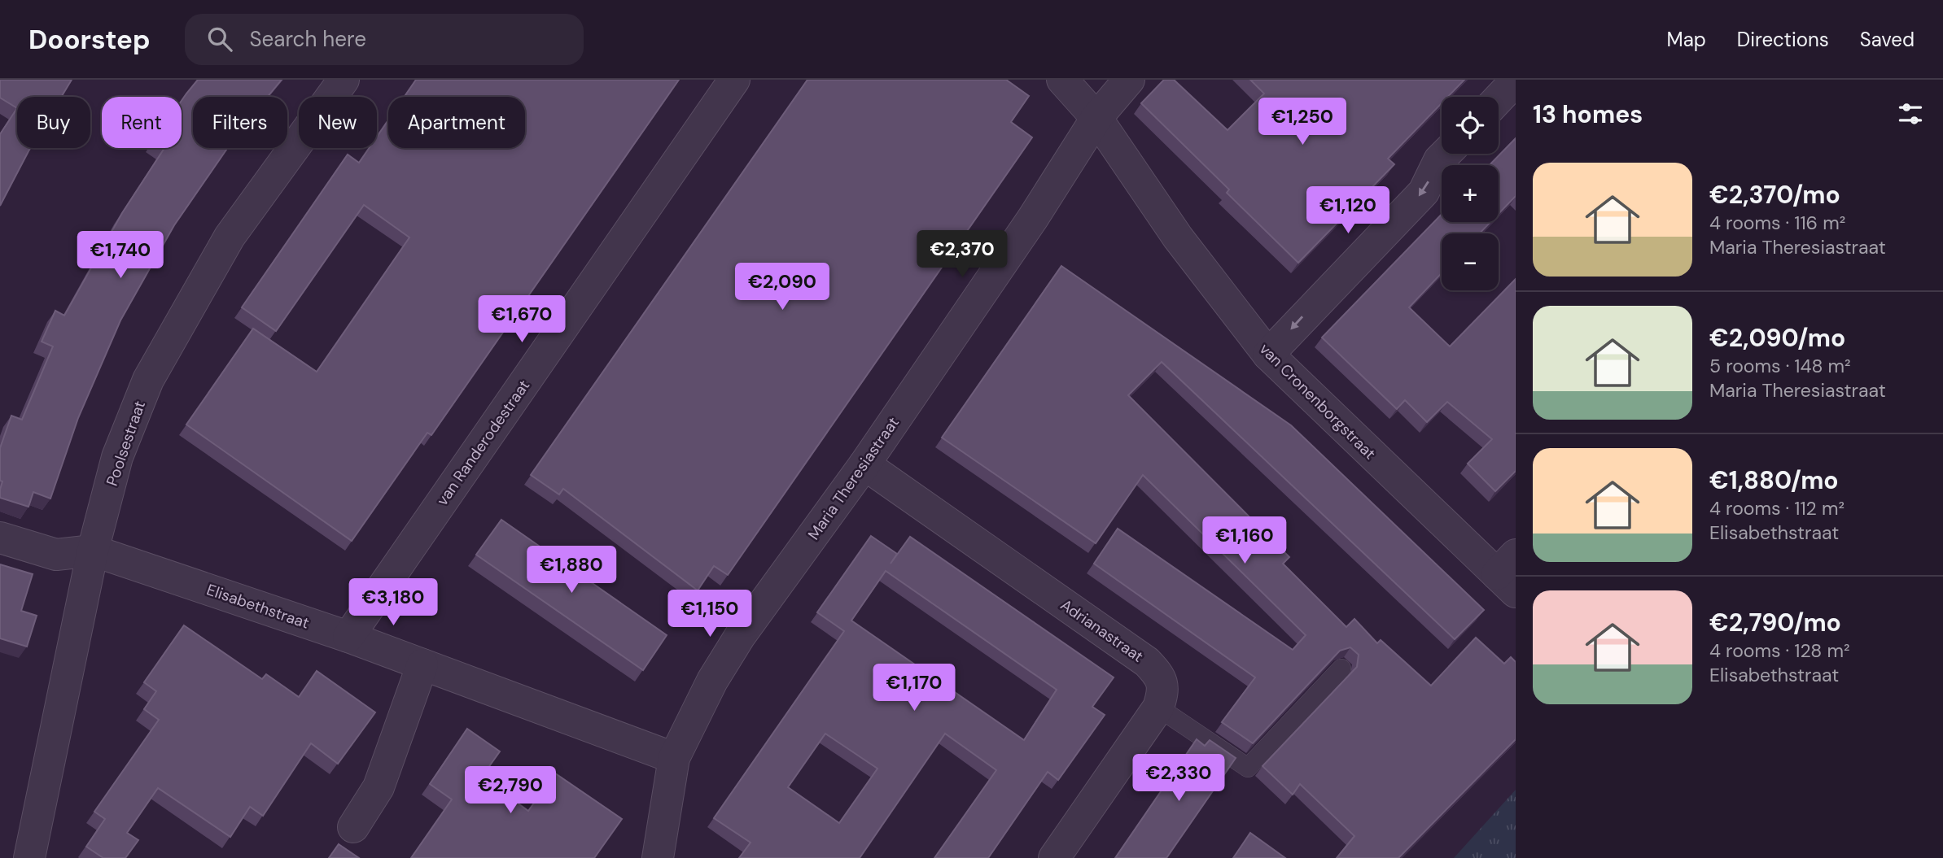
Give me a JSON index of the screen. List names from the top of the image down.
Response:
{
  "streets": {
    "street": [
      "van Cronenborgstraat",
      "van Randerodestraat",
      "Poolsestraat",
      "Maria Theresiastraat",
      "Elisabethstraat",
      "Adrianastraat"
    ]
  },
  "crossings": [
    ["van Cronenborgstraat", "Maria Theresiastraat"],
    ["van Randerodestraat", "Elisabethstraat"],
    ["Poolsestraat", "Elisabethstraat"],
    ["Maria Theresiastraat", "Elisabethstraat"],
    ["Maria Theresiastraat", "Adrianastraat"]
  ],
  "page": {
    "header": "Doorstep",
    "search": "Search here",
    "nav": ["Map", "Directions", "Saved"],
    "heading": "13 homes",
    "map_buttons": ["+", "−"],
    "chip": [
      "Buy",
      "Rent",
      "Filters",
      "New",
      "Apartment"
    ],
    "price": [
      "€1,250",
      "€1,120",
      "€2,370",
      "€1,740",
      "€2,090",
      "€1,670",
      "€1,160",
      "€1,880",
      "€3,180",
      "€1,150",
      "€1,170",
      "€2,330",
      "€2,790"
    ],
    "list": [
      {
        "name": "€2,370/mo",
        "note": "4 rooms · 116 m² · Maria Theresiastraat"
      },
      {
        "name": "€2,090/mo",
        "note": "5 rooms · 148 m² · Maria Theresiastraat"
      },
      {
        "name": "€1,880/mo",
        "note": "4 rooms · 112 m² · Elisabethstraat"
      },
      {
        "name": "€2,790/mo",
        "note": "4 rooms · 128 m² · Elisabethstraat"
      }
    ]
  }
}
